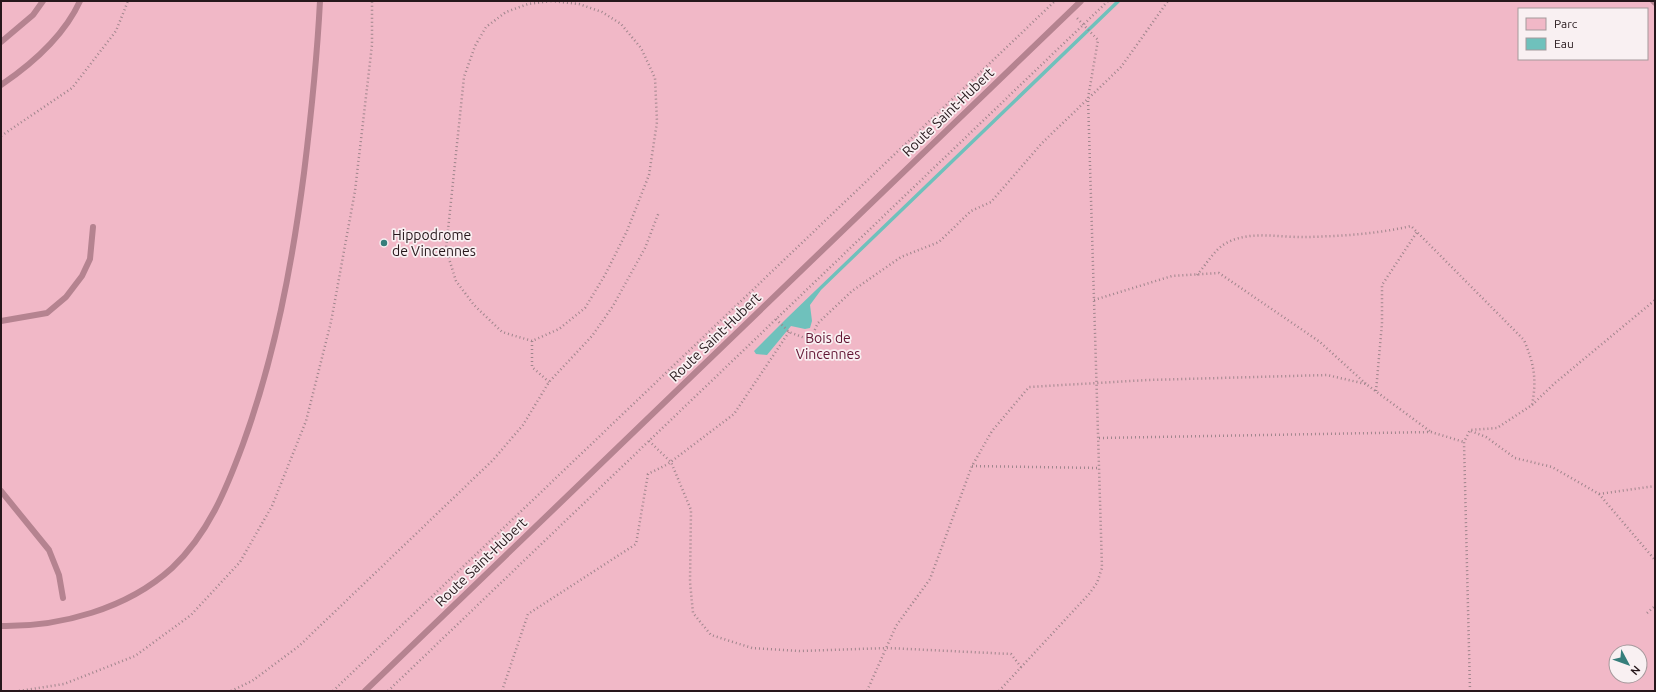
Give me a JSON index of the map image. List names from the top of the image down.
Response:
{
  "streets": {
    "lane": ["Route Saint-Hubert"]
  },
  "parks": ["Bois de Vincennes"],
  "places": ["Hippodrome de Vincennes"],
  "legend": ["Parc", "Eau"],
  "north": "bottom right"
}
